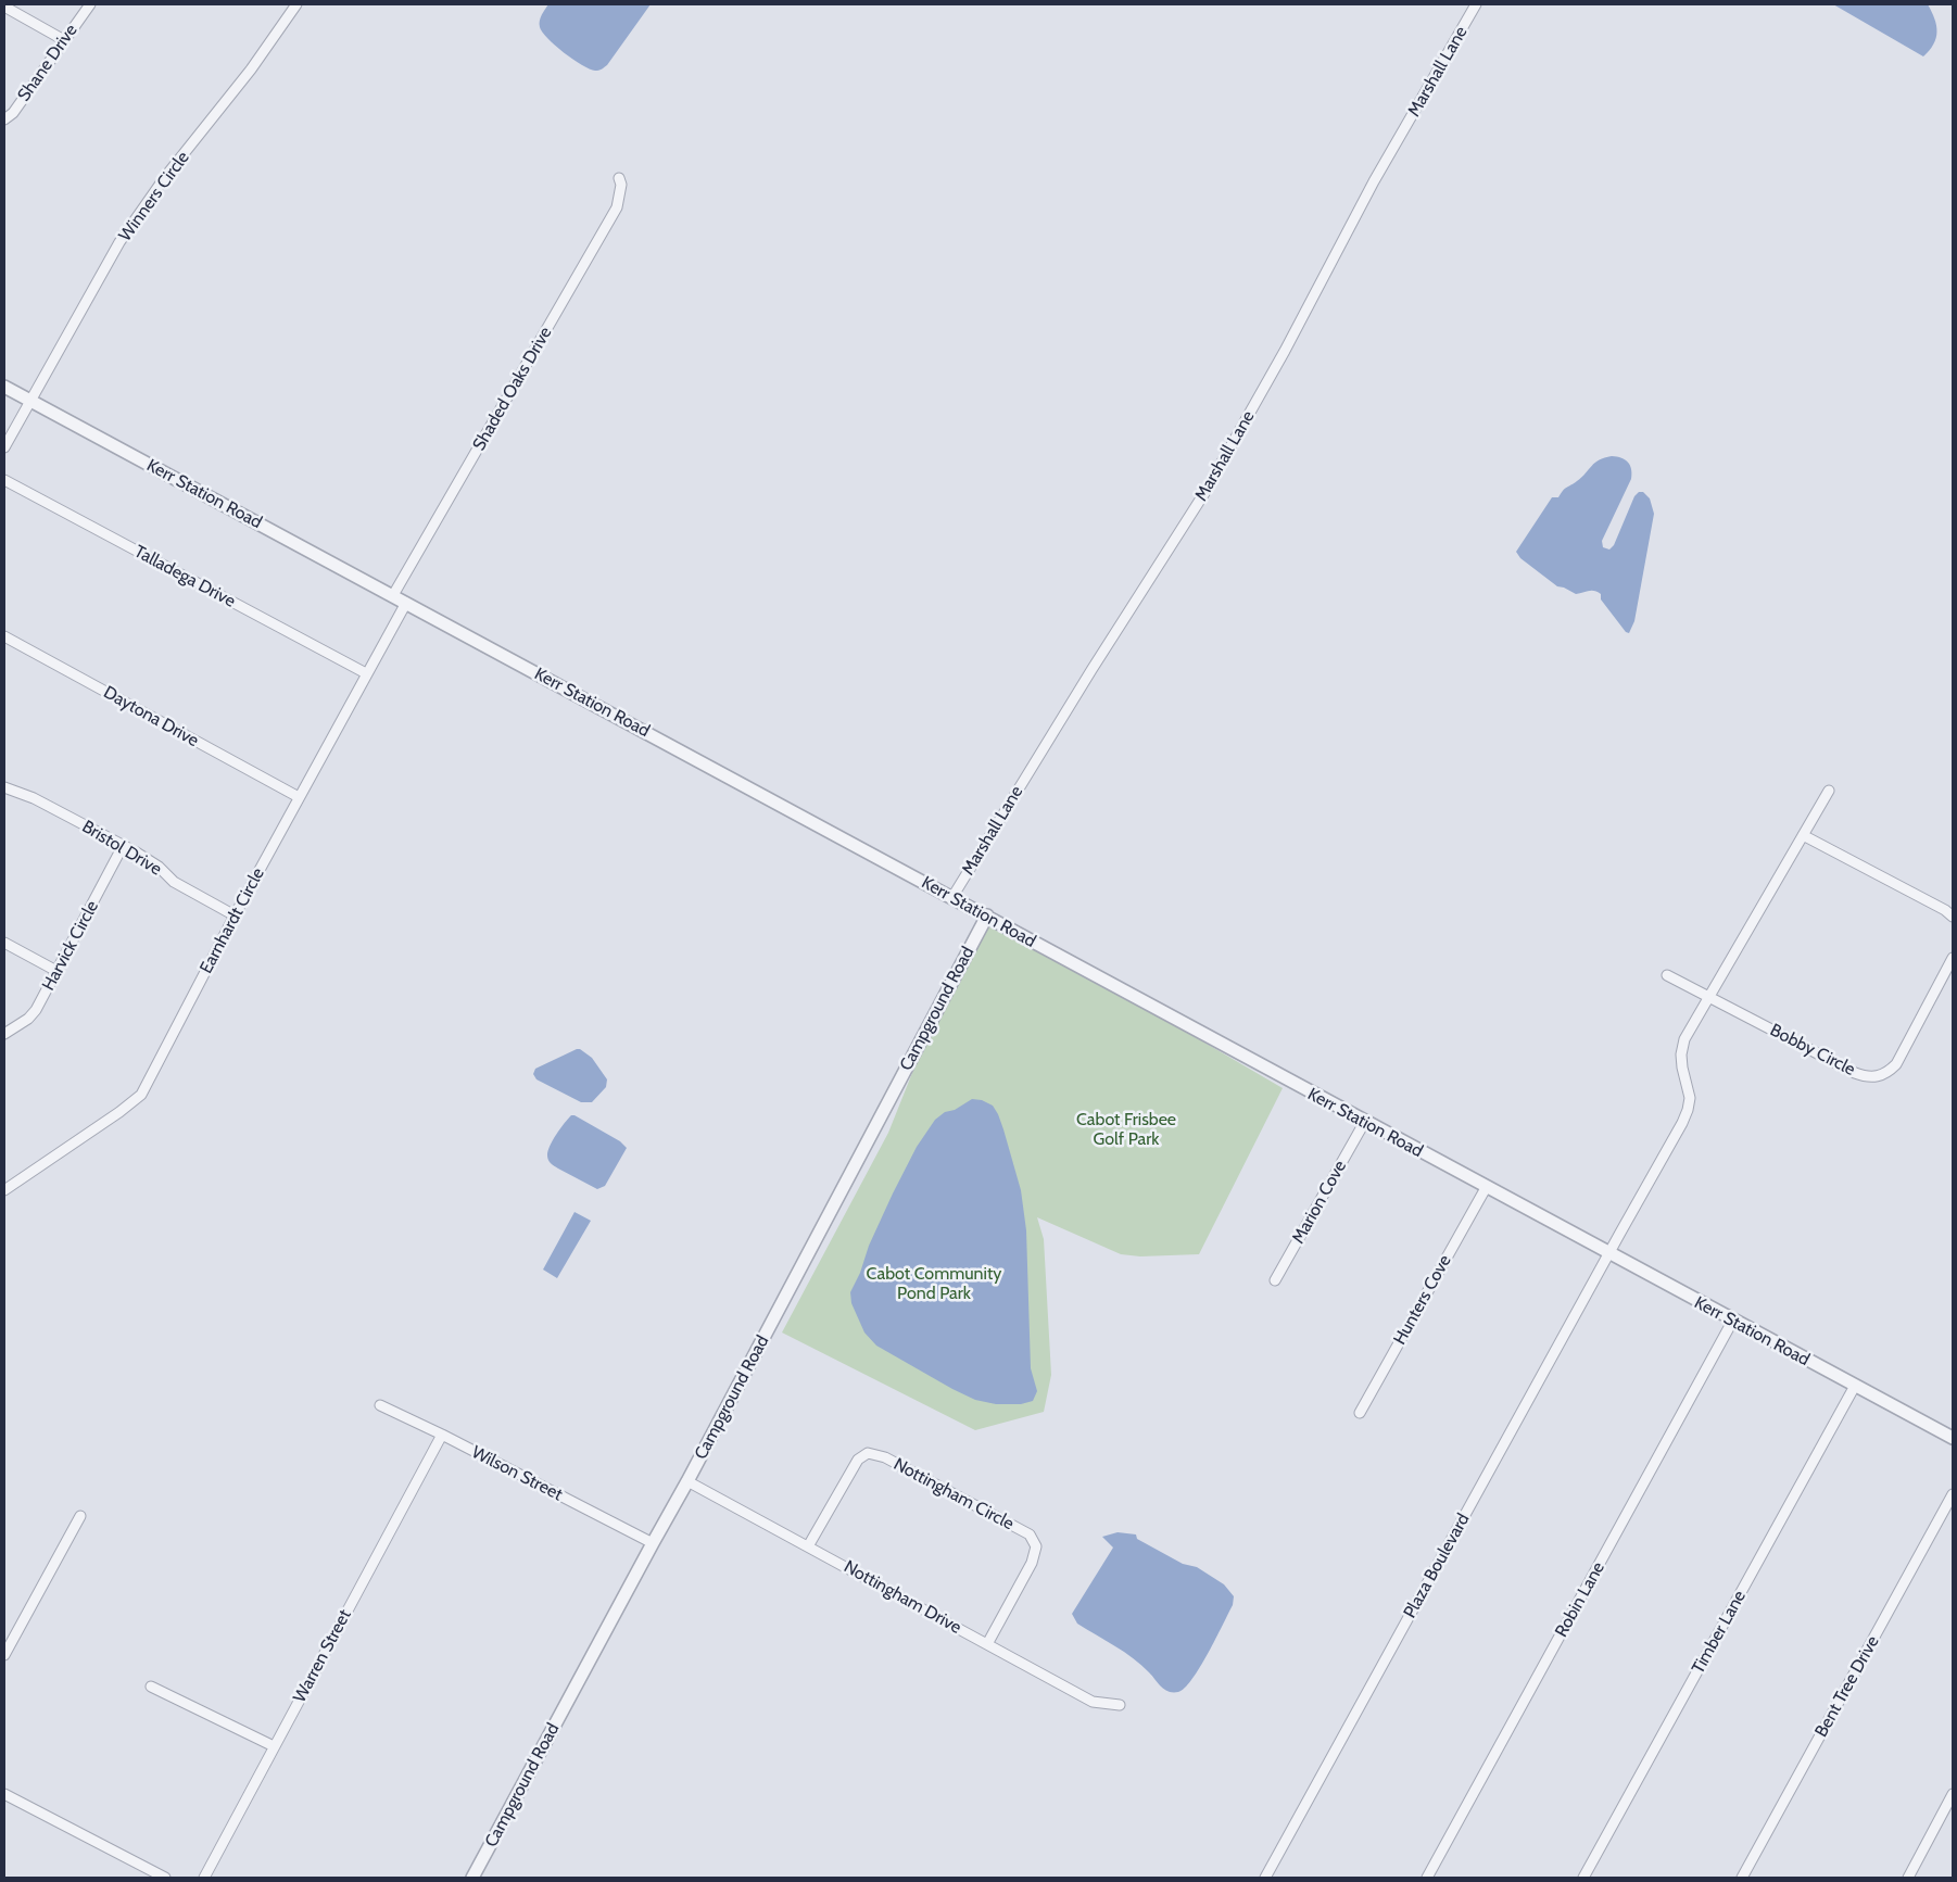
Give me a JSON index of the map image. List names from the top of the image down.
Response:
{
  "streets": {
    "street": [
      "Shane Drive",
      "Marshall Lane",
      "Winners Circle",
      "Shaded Oaks Drive",
      "Kerr Station Road",
      "Talladega Drive",
      "Daytona Drive",
      "Bristol Drive",
      "Earnhardt Circle",
      "Harvick Circle",
      "Campground Road",
      "Bobby Circle",
      "Marion Cove",
      "Hunters Cove",
      "Wilson Street",
      "Nottingham Circle",
      "Plaza Boulevard",
      "Nottingham Drive",
      "Robin Lane",
      "Timber Lane",
      "Warren Street",
      "Bent Tree Drive"
    ]
  },
  "crossings": [
    ["Marshall Lane", "Kerr Station Road"],
    ["Winners Circle", "Kerr Station Road"],
    ["Shaded Oaks Drive", "Kerr Station Road"],
    ["Kerr Station Road", "Earnhardt Circle"],
    ["Kerr Station Road", "Campground Road"],
    ["Kerr Station Road", "Marion Cove"],
    ["Kerr Station Road", "Hunters Cove"],
    ["Kerr Station Road", "Plaza Boulevard"],
    ["Kerr Station Road", "Robin Lane"],
    ["Kerr Station Road", "Timber Lane"],
    ["Talladega Drive", "Earnhardt Circle"],
    ["Daytona Drive", "Earnhardt Circle"],
    ["Bristol Drive", "Earnhardt Circle"],
    ["Bristol Drive", "Harvick Circle"],
    ["Campground Road", "Wilson Street"],
    ["Campground Road", "Nottingham Drive"],
    ["Bobby Circle", "Plaza Boulevard"],
    ["Wilson Street", "Warren Street"],
    ["Nottingham Circle", "Nottingham Drive"]
  ],
  "parks": ["Cabot Frisbee Golf Park", "Cabot Community Pond Park"]
}
